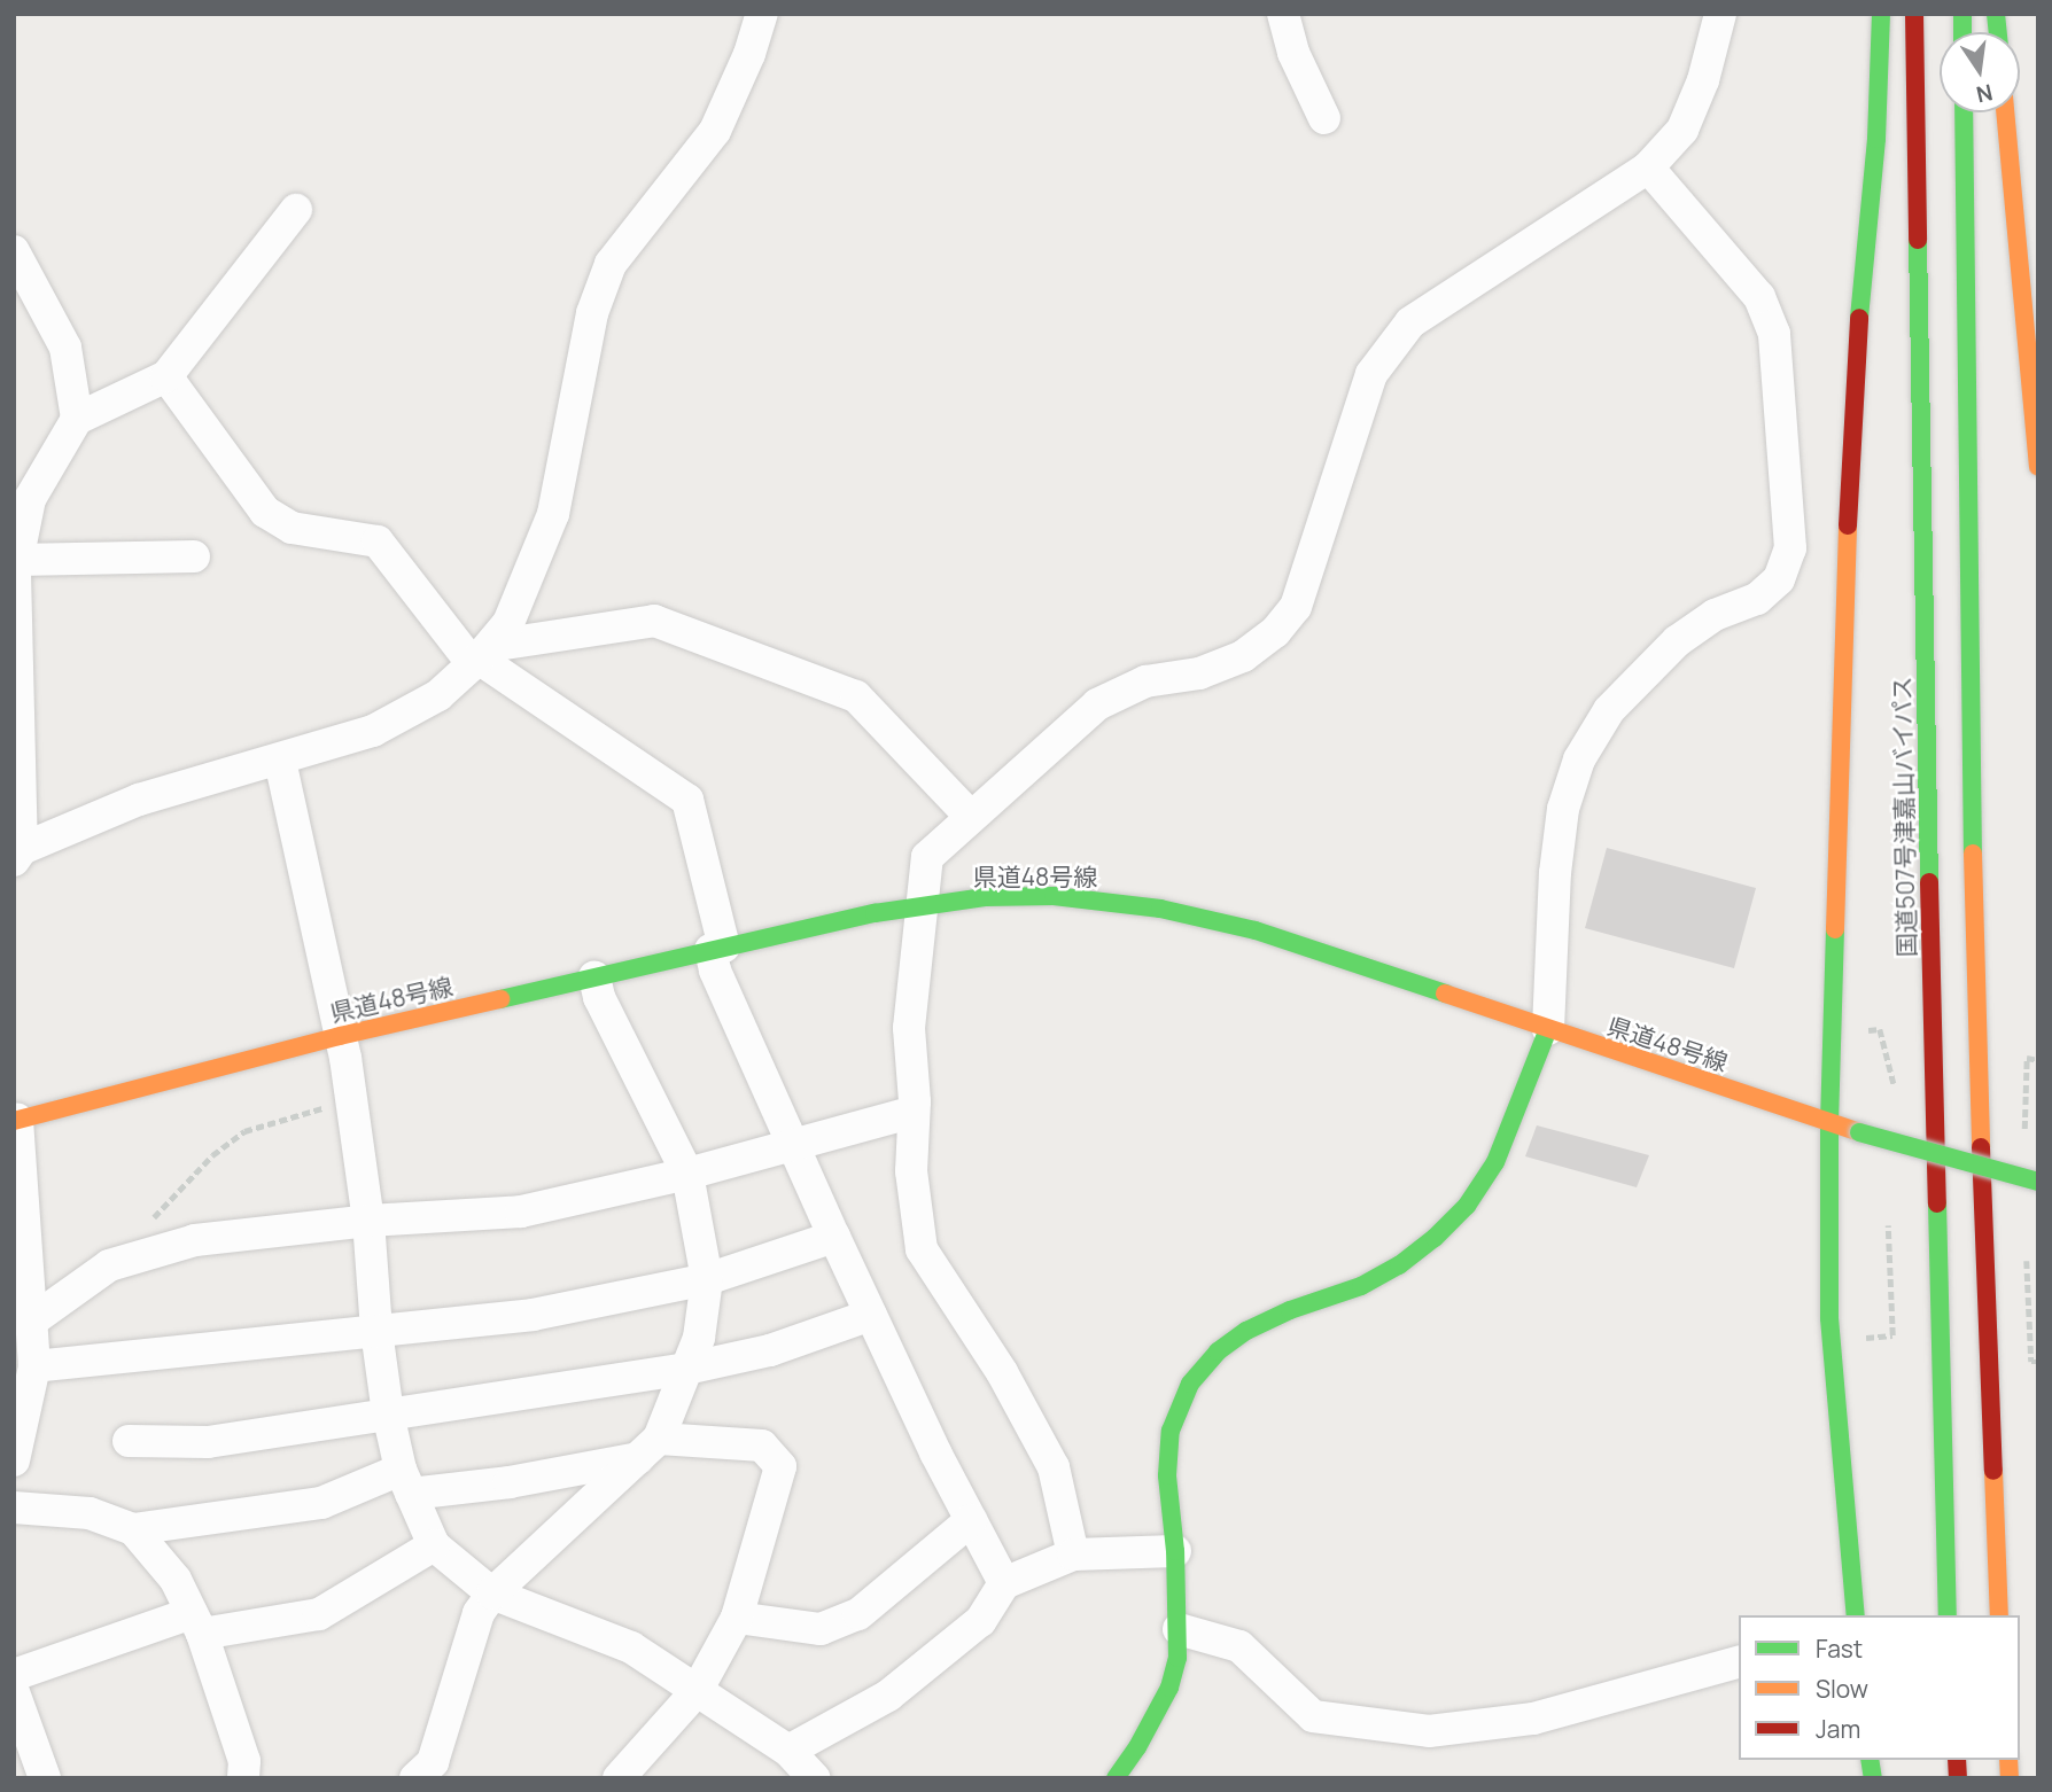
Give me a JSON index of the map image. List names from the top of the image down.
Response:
{
  "streets": {
    "main road": ["国道507号津嘉山バイパス", "県道48号線"]
  },
  "legend": ["Fast", "Slow", "Jam"],
  "north": "bottom"
}
